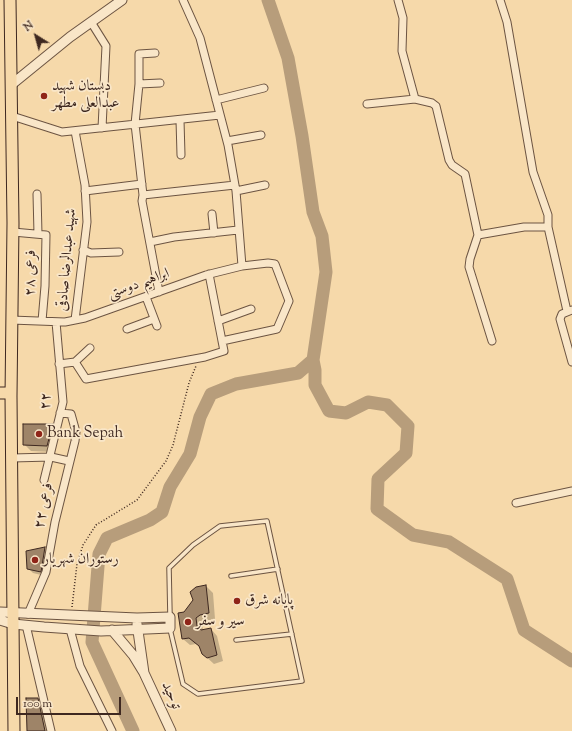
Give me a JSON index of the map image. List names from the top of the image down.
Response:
{
  "streets": {
    "street": [
      "شهید عبدالرضا صادقی",
      "فرعی ۲۸",
      "ابراهیم دوستی",
      "۲۲",
      "فرعی ۲۲",
      "توحید"
    ]
  },
  "crossings": [
    ["شهید عبدالرضا صادقی", "ابراهیم دوستی"],
    ["فرعی ۲۸", "ابراهیم دوستی"],
    ["ابراهیم دوستی", "۲۲"],
    ["۲۲", "فرعی ۲۲"]
  ],
  "places": [
    "دبستان شهید عبدالعلی مطهر",
    "Bank Sepah",
    "رستوران شهریار",
    "پایانه شرق",
    "سیر و سفر"
  ],
  "scale_bar": "100 m",
  "north": "top left"
}
